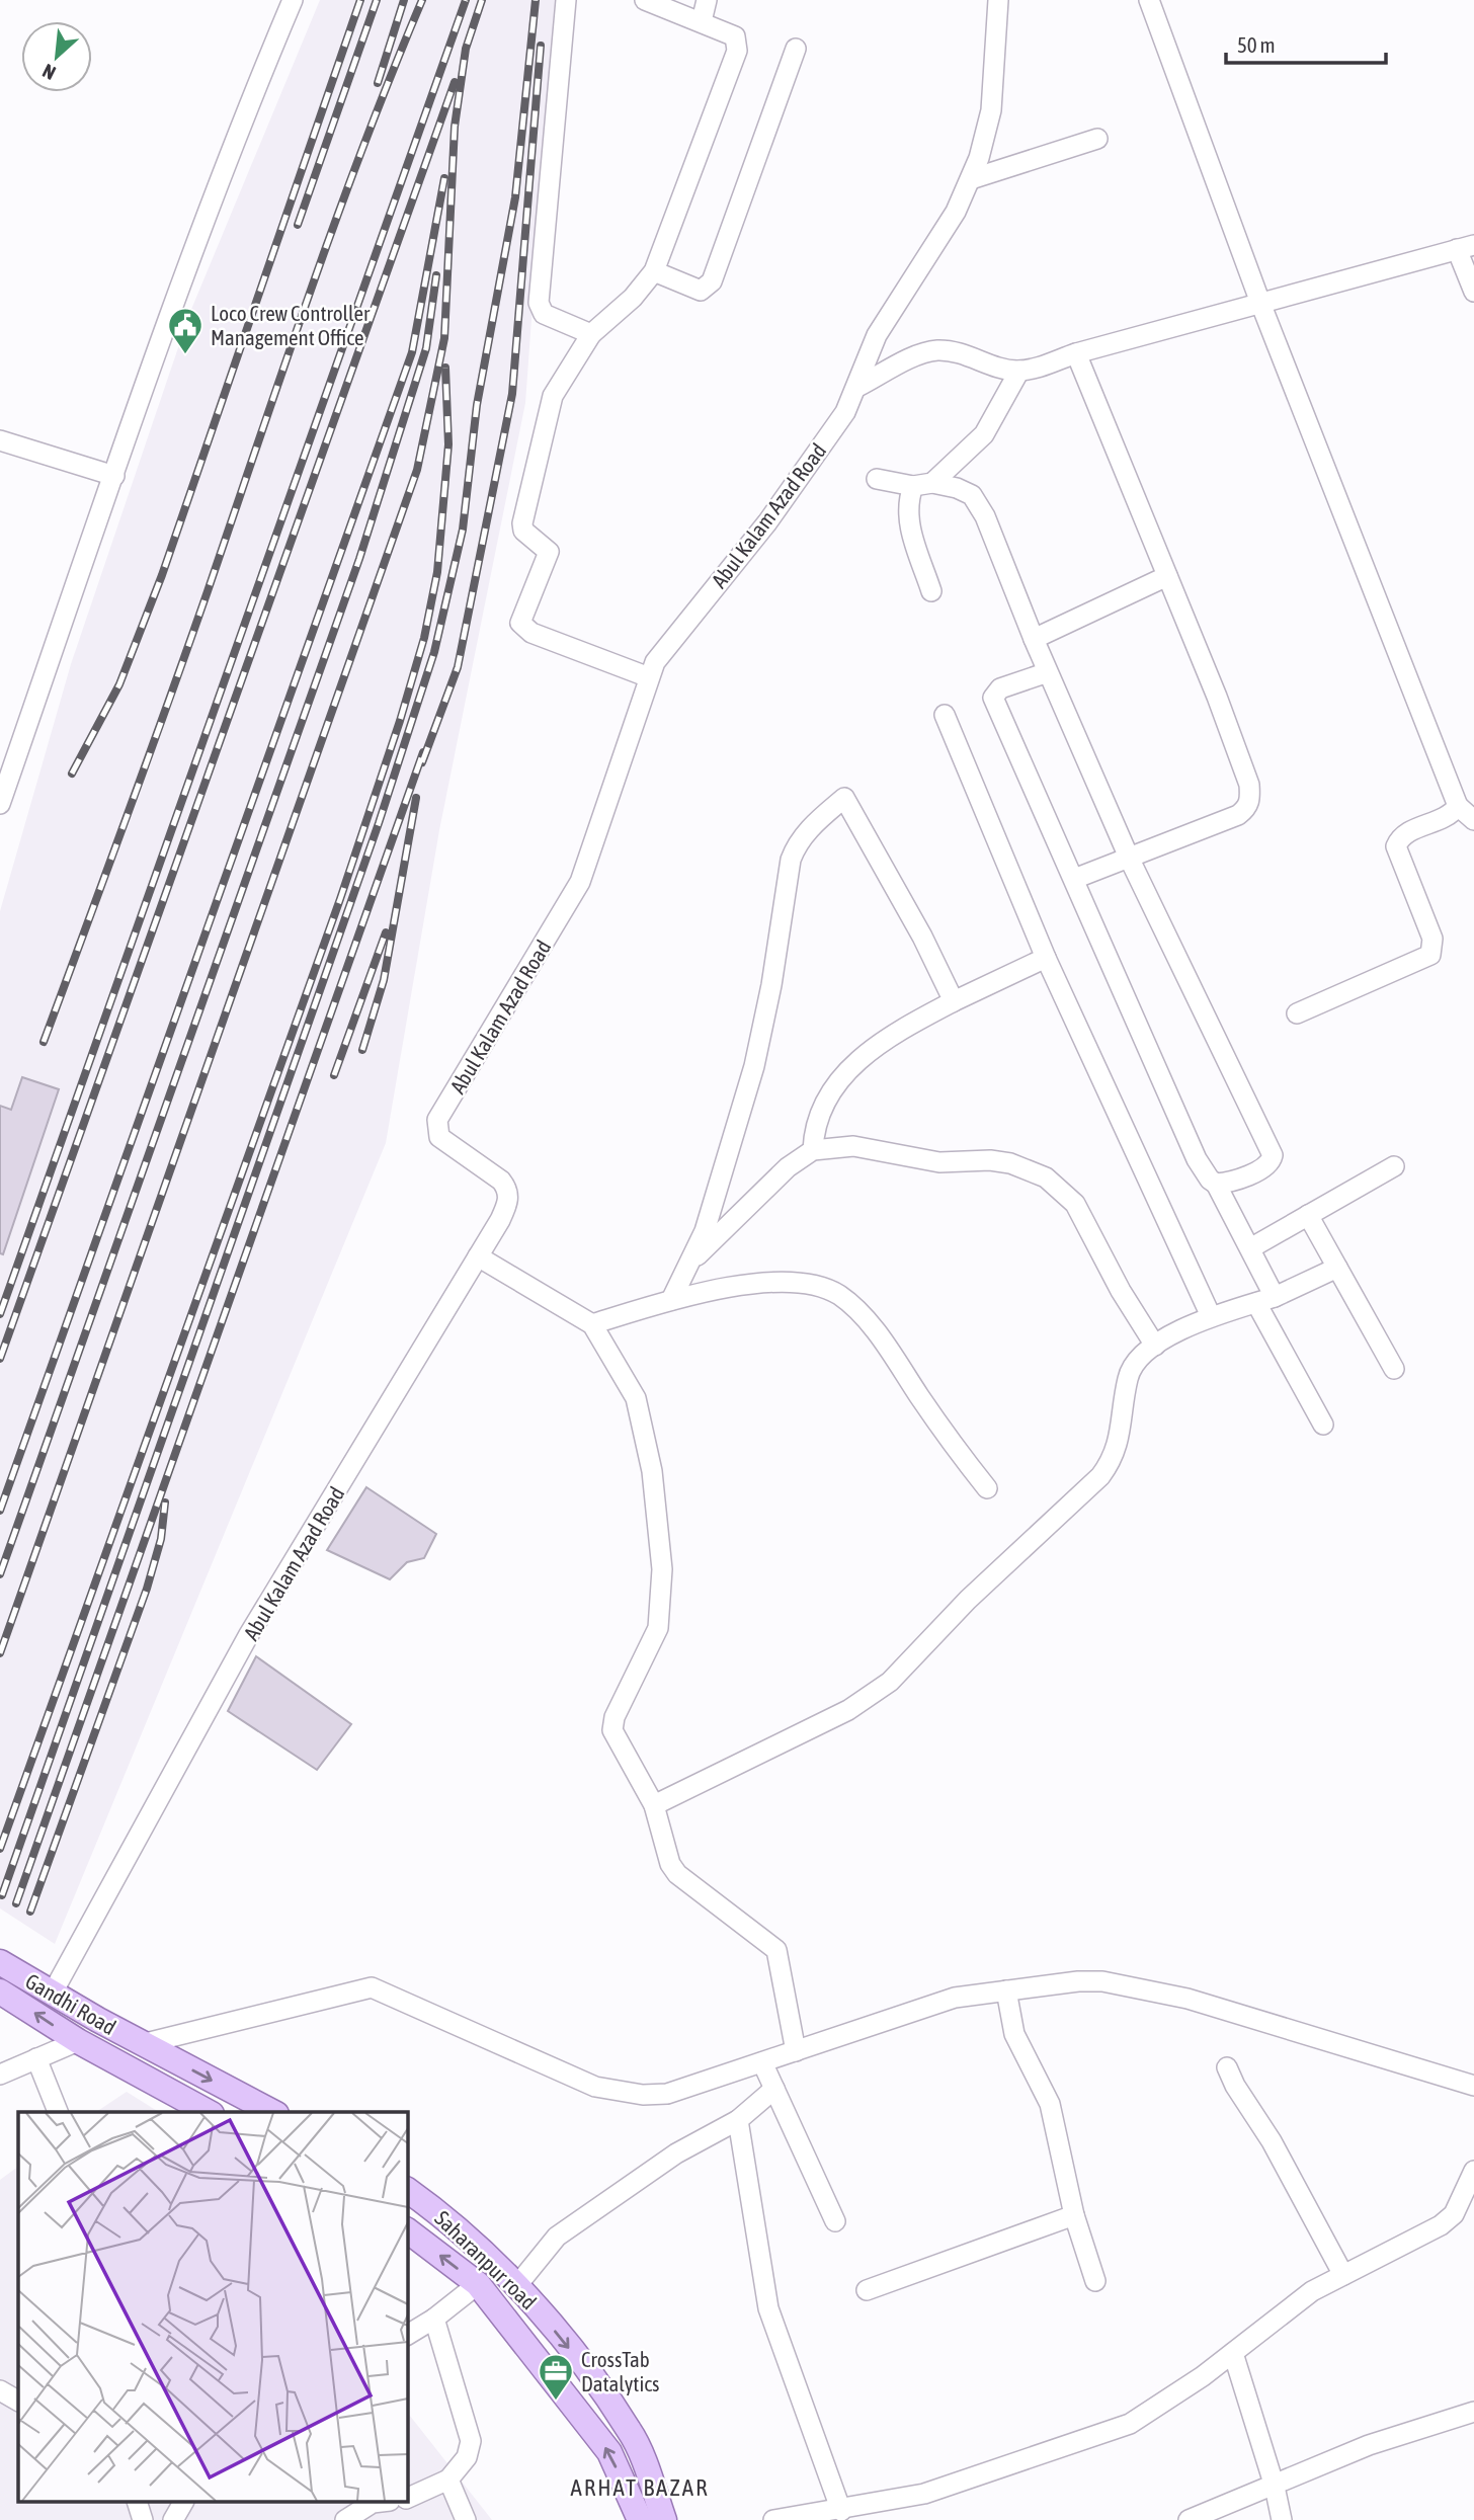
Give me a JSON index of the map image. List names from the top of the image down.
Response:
{
  "streets": {
    "main road": ["Gandhi Road", "Saharanpur road"],
    "street": ["Abul Kalam Azad Road"]
  },
  "crossings": [
    ["Abul Kalam Azad Road", "Gandhi Road"]
  ],
  "districts": ["ARHAT BAZAR"],
  "places": {
    "public building": ["Loco Crew Controller Management Office"],
    "office": ["CrossTab Datalytics"]
  },
  "scale_bar": "50 m",
  "north": "bottom left"
}
